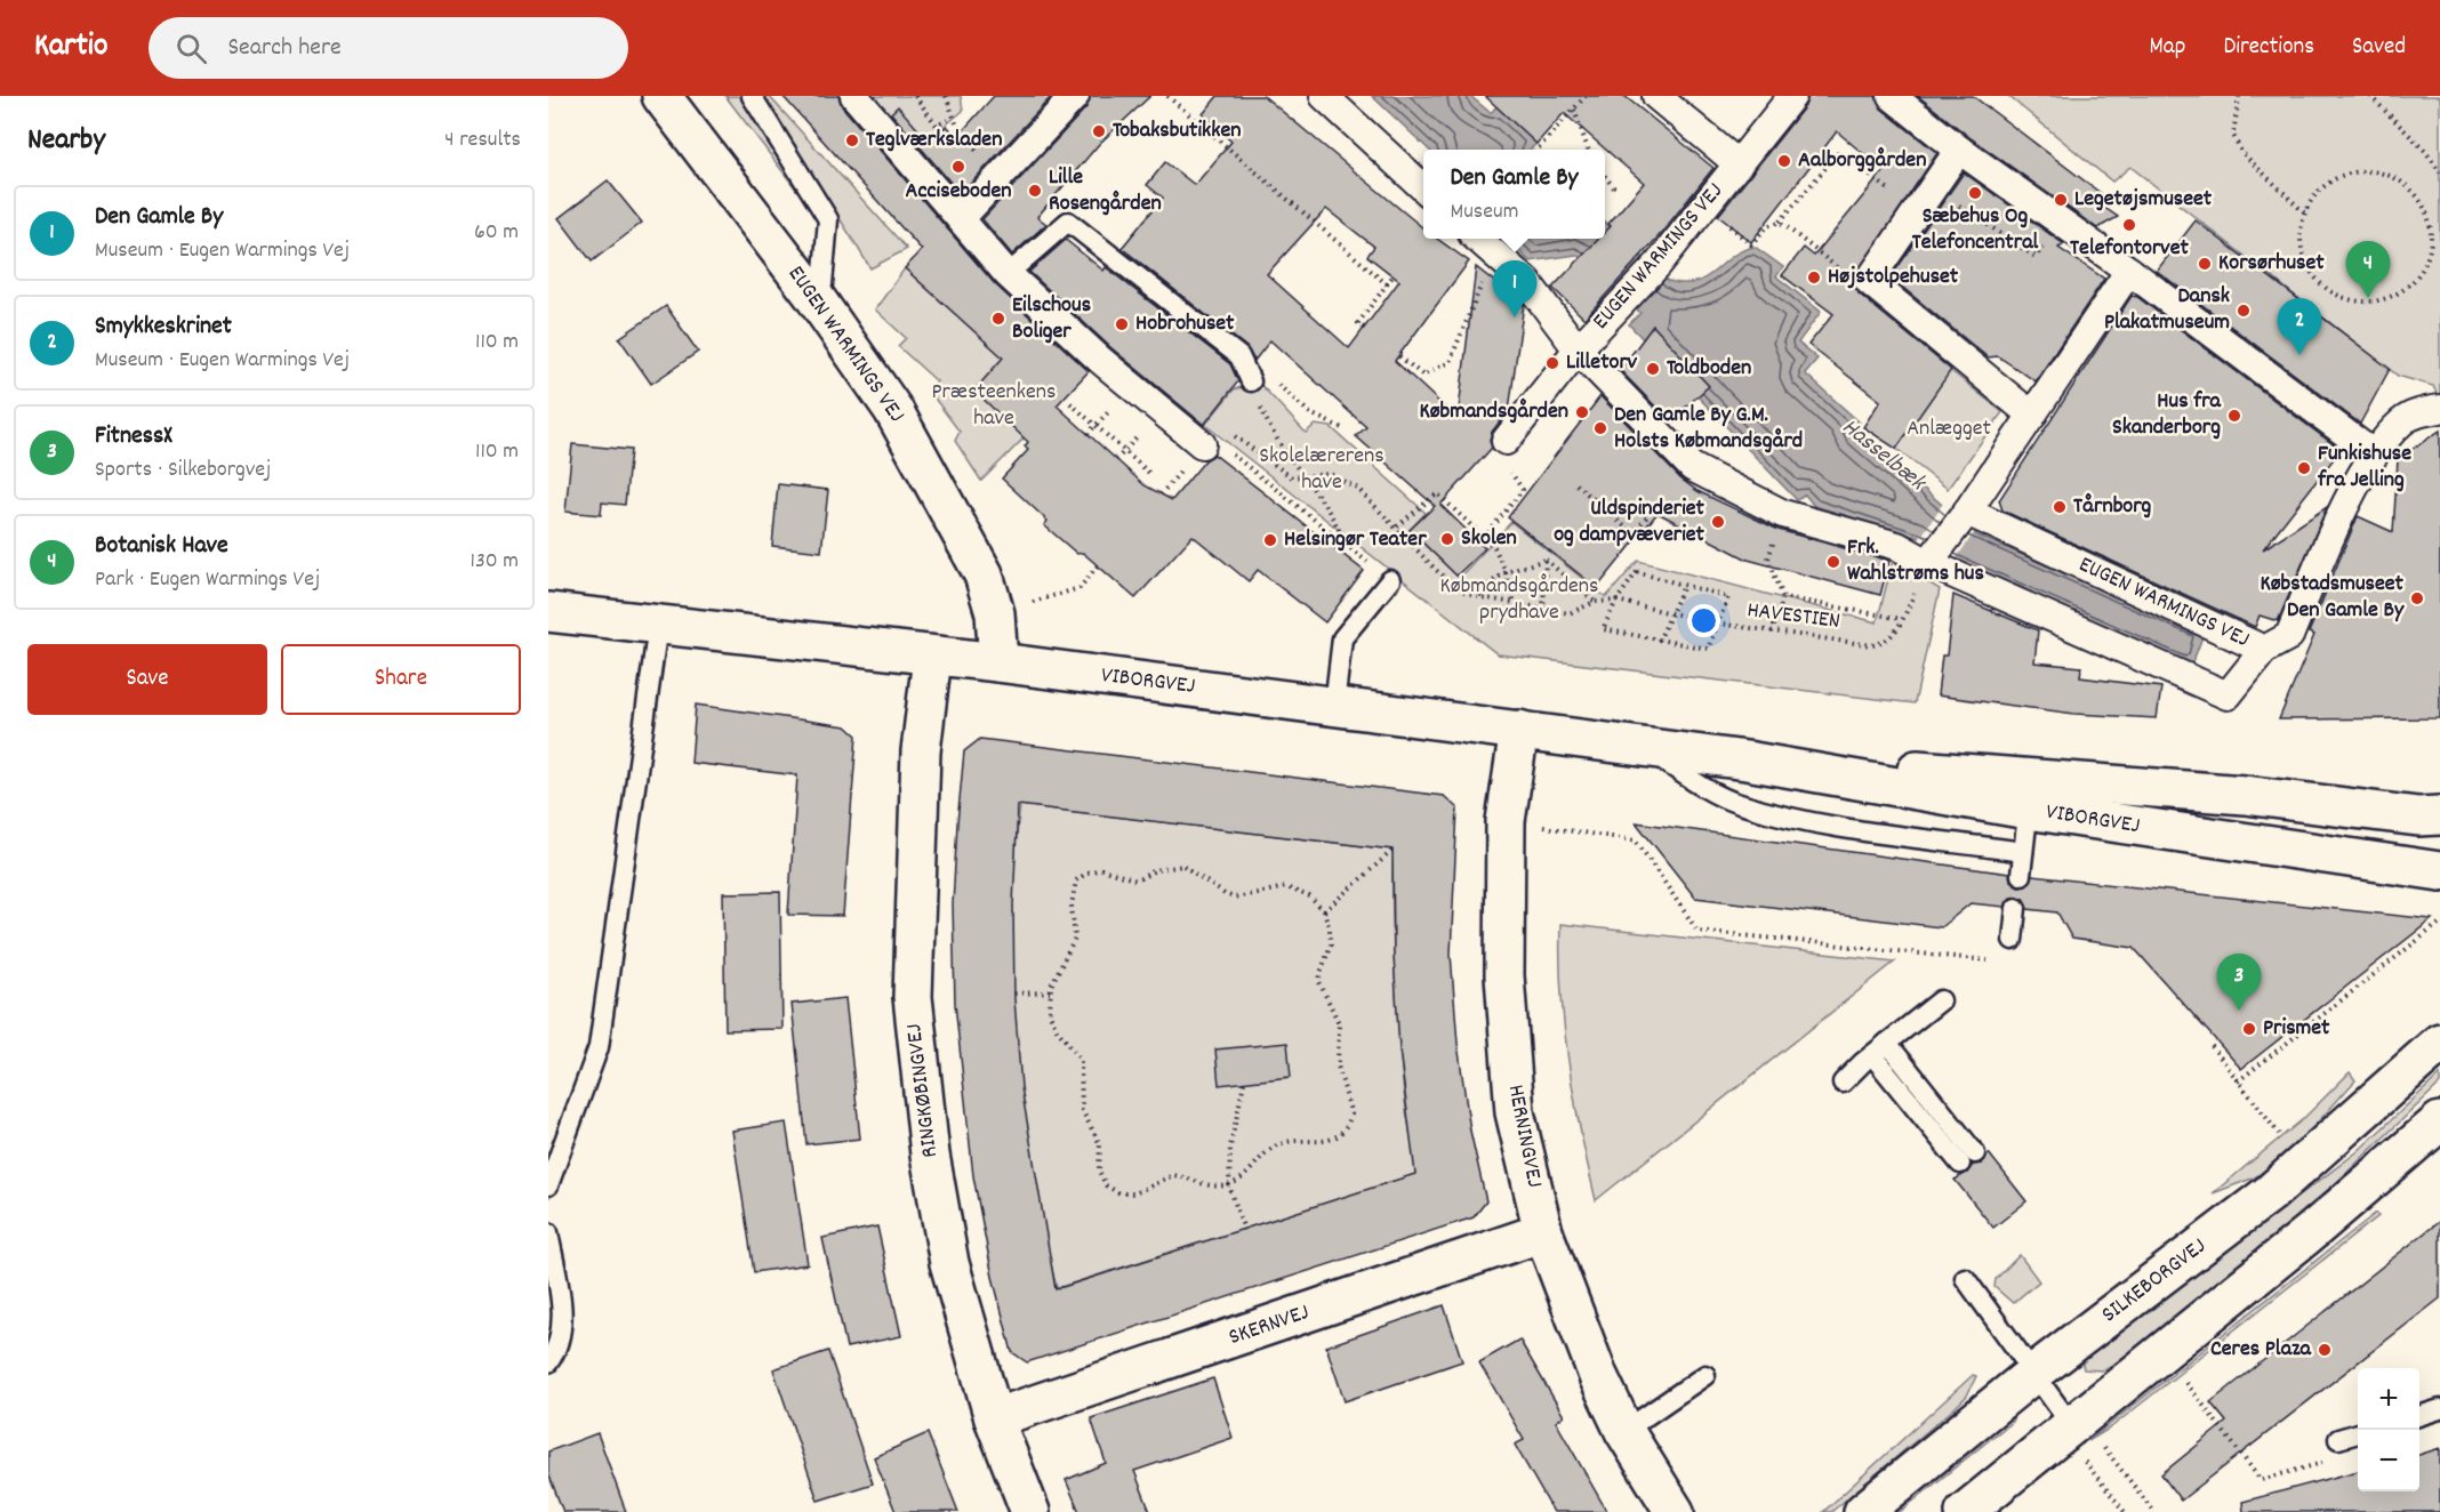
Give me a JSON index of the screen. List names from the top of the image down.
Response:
{
  "streets": {
    "street": [
      "EUGEN WARMINGS VEJ",
      "VIBORGVEJ",
      "RINGKØBINGVEJ",
      "HERNINGVEJ",
      "SILKEBORGVEJ",
      "SKERNVEJ"
    ],
    "path": ["HAVESTIEN"]
  },
  "crossings": [
    ["EUGEN WARMINGS VEJ", "HAVESTIEN"],
    ["EUGEN WARMINGS VEJ", "VIBORGVEJ"],
    ["VIBORGVEJ", "RINGKØBINGVEJ"],
    ["VIBORGVEJ", "HERNINGVEJ"],
    ["RINGKØBINGVEJ", "SKERNVEJ"],
    ["HERNINGVEJ", "SKERNVEJ"]
  ],
  "water": ["Hasselbæk"],
  "parks": [
    "Præsteenkens have",
    "Anlægget",
    "Skolelærerens have",
    "Købmandsgårdens prydhave"
  ],
  "places": [
    "Tobaksbutikken",
    "Teglværksladen",
    "Aalborggården",
    "Acciseboden",
    "Lille Rosengården",
    "Sæbehus Og Telefoncentral",
    "Legetøjsmuseet",
    "Telefontorvet",
    "Korsørhuset",
    "Højstolpehuset",
    "Dansk Plakatmuseum",
    "Eilschous Boliger",
    "Hobrohuset",
    "Lilletorv",
    "Toldboden",
    "Købmandsgården",
    "Hus fra Skanderborg",
    "Den Gamle By G.M. Holsts Købmandsgård",
    "Funkishuse fra Jelling",
    "Tårnborg",
    "Uldspinderiet og dampvæveriet",
    "Skolen",
    "Helsingør Teater",
    "Frk. Wahlstrøms hus",
    "Købstadsmuseet Den Gamle By",
    "Prismet",
    "Ceres Plaza"
  ],
  "page": {
    "header": "Kartio",
    "search": "Search here",
    "nav": ["Map", "Directions", "Saved"],
    "heading": ["Nearby", "4 results"],
    "popup": ["Den Gamle By", "Museum"],
    "list": [
      {
        "mark": "1",
        "name": "Den Gamle By",
        "note": "Museum · Eugen Warmings Vej",
        "value": "60 m"
      },
      {
        "mark": "2",
        "name": "Smykkeskrinet",
        "note": "Museum · Eugen Warmings Vej",
        "value": "110 m"
      },
      {
        "mark": "3",
        "name": "FitnessX",
        "note": "Sports · Silkeborgvej",
        "value": "110 m"
      },
      {
        "mark": "4",
        "name": "Botanisk Have",
        "note": "Park · Eugen Warmings Vej",
        "value": "130 m"
      }
    ],
    "pins": [
      "4",
      "1",
      "2",
      "3"
    ],
    "buttons": ["Save", "Share"],
    "map_buttons": ["+", "−"]
  }
}
